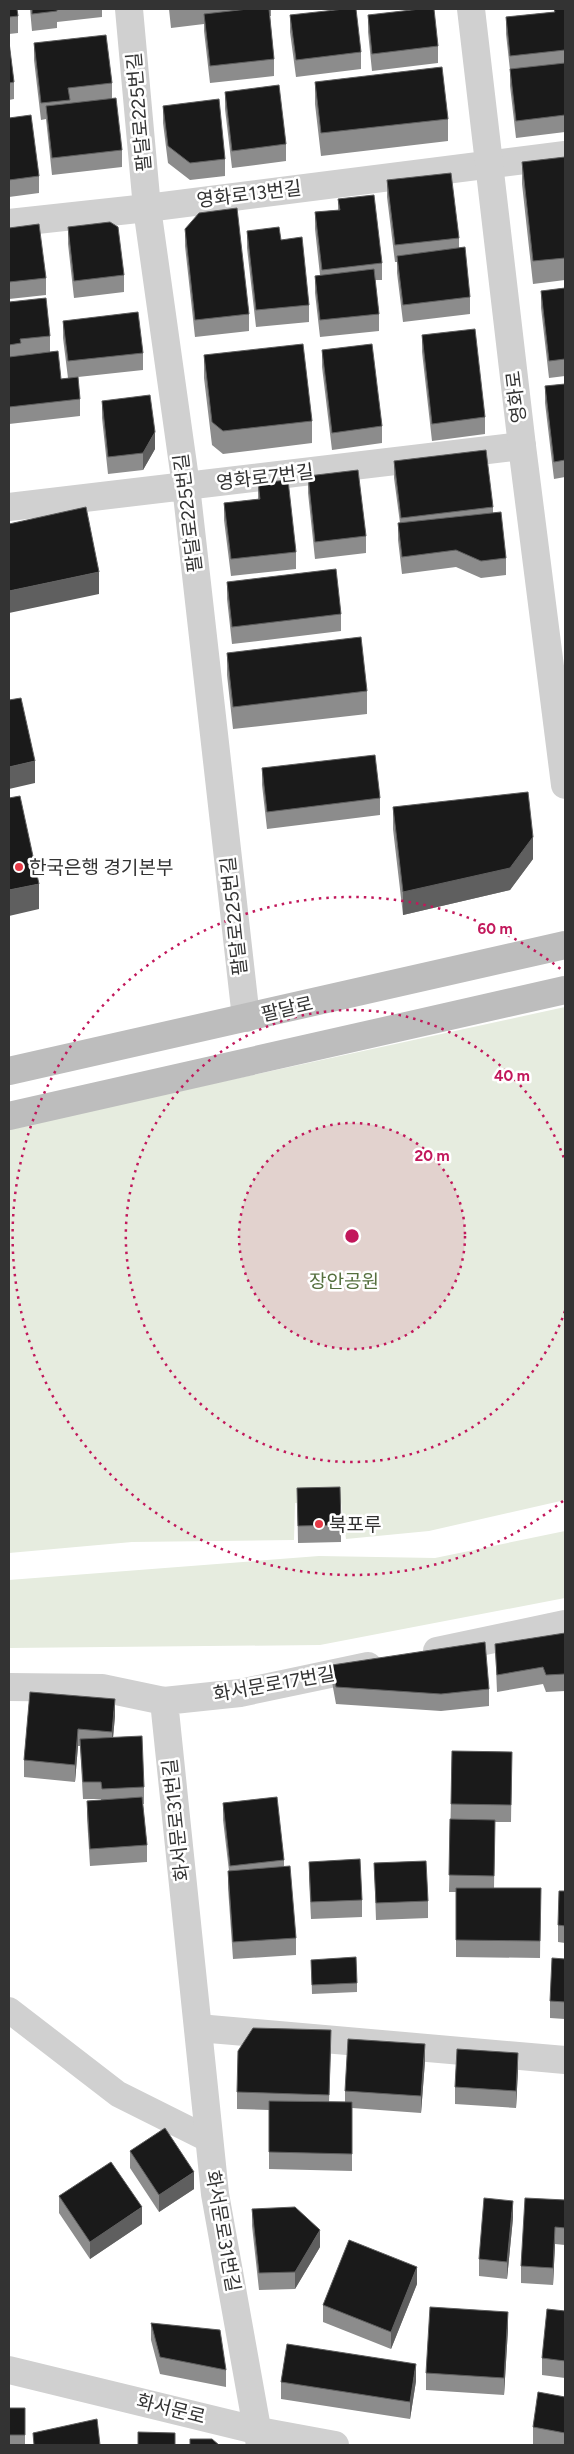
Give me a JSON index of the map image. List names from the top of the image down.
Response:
{
  "streets": {
    "main road": ["팔달로"],
    "street": [
      "팔달로225번길",
      "영화로13번길",
      "영화로",
      "영화로7번길",
      "화서문로17번길",
      "화서문로31번길",
      "화서문로"
    ]
  },
  "crossings": [
    ["팔달로225번길", "영화로13번길"],
    ["팔달로225번길", "영화로7번길"],
    ["팔달로225번길", "팔달로"],
    ["영화로13번길", "영화로"],
    ["영화로", "영화로7번길"],
    ["화서문로17번길", "화서문로31번길"],
    ["화서문로31번길", "화서문로"]
  ],
  "parks": ["장안공원"],
  "places": ["한국은행 경기본부", "북포루"],
  "rings": ["60 m", "40 m", "20 m"]
}
